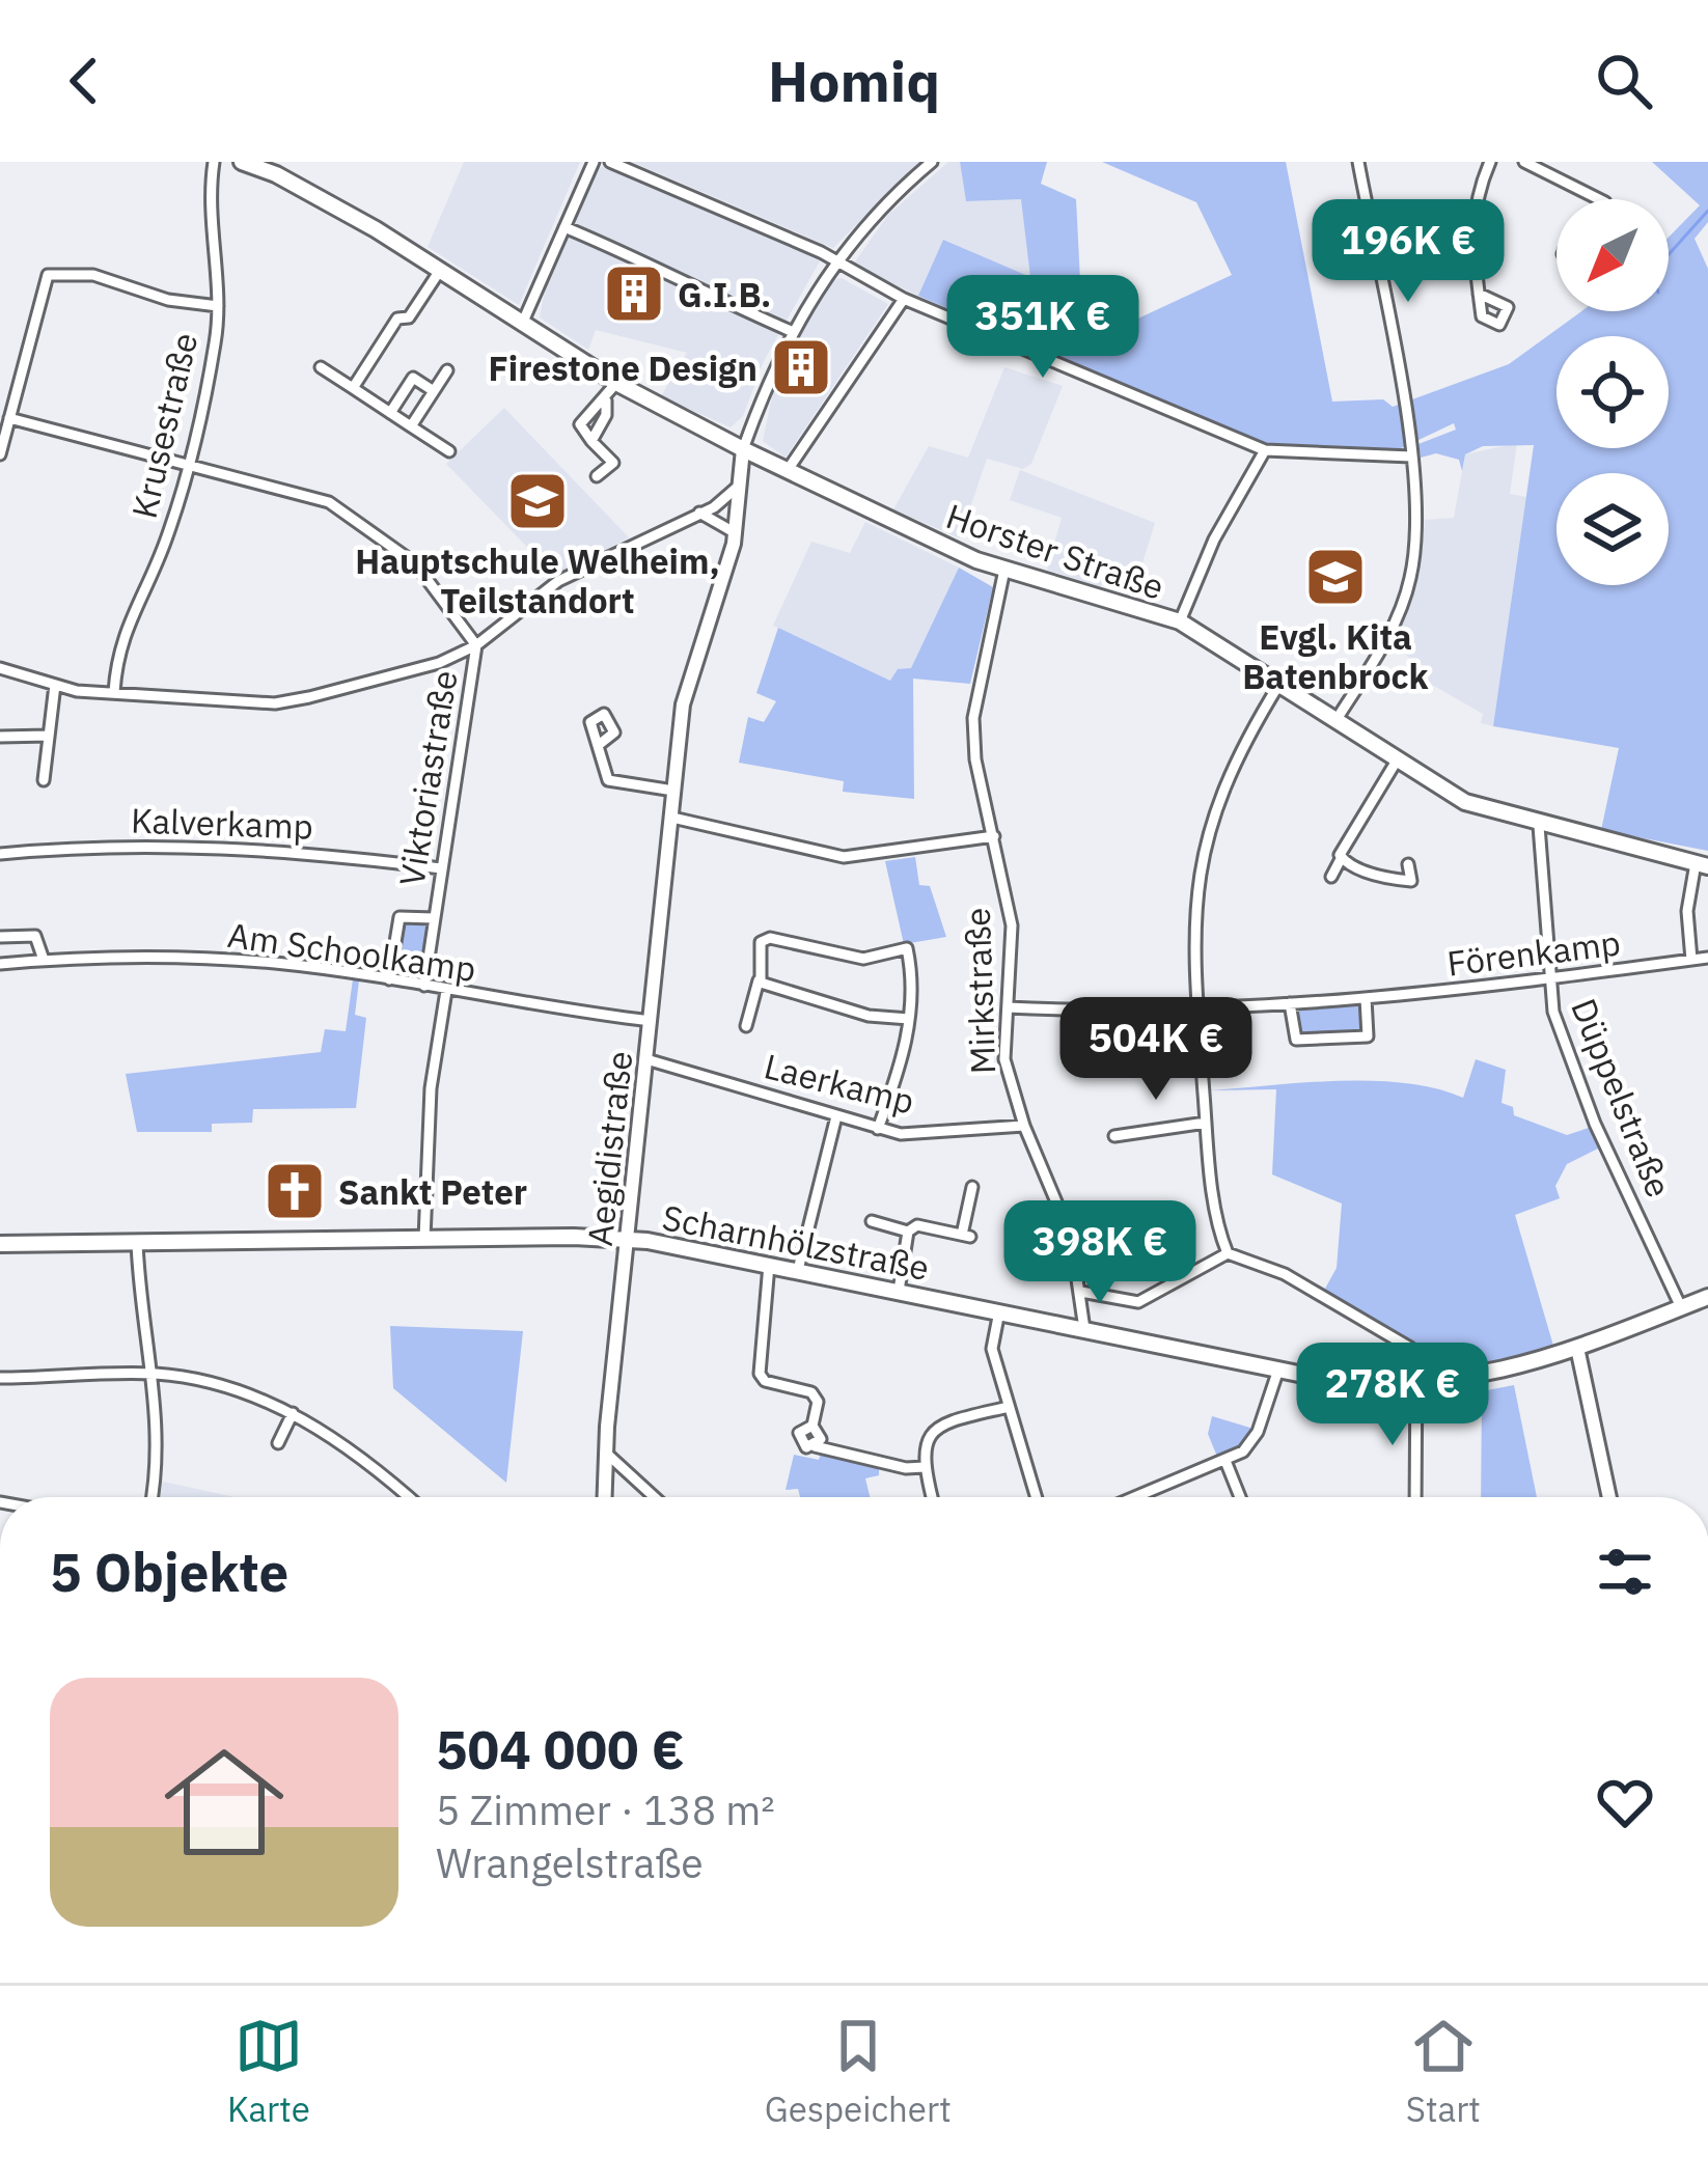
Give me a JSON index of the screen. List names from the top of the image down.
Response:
{
  "streets": {
    "main road": ["Horster Straße", "Scharnhölzstraße"],
    "street": [
      "Krusestraße",
      "Viktoriastraße",
      "Kalverkamp",
      "Am Schoolkamp",
      "Förenkamp",
      "Mirkstraße",
      "Laerkamp",
      "Düppelstraße",
      "Aegidistraße"
    ]
  },
  "crossings": [
    ["Horster Straße", "Mirkstraße"],
    ["Horster Straße", "Düppelstraße"],
    ["Horster Straße", "Aegidistraße"],
    ["Viktoriastraße", "Kalverkamp"],
    ["Viktoriastraße", "Am Schoolkamp"],
    ["Am Schoolkamp", "Aegidistraße"],
    ["Förenkamp", "Mirkstraße"],
    ["Förenkamp", "Düppelstraße"],
    ["Mirkstraße", "Laerkamp"],
    ["Mirkstraße", "Scharnhölzstraße"],
    ["Laerkamp", "Aegidistraße"],
    ["Düppelstraße", "Scharnhölzstraße"],
    ["Aegidistraße", "Scharnhölzstraße"]
  ],
  "places": {
    "building": ["G.I.B.", "Firestone Design"],
    "school or university": ["Hauptschule Welheim, Teilstandort", "Evgl. Kita Batenbrock"],
    "church": ["Sankt Peter"]
  },
  "north": "bottom left",
  "page": {
    "header": "Homiq",
    "price": [
      "196K €",
      "351K €",
      "504K €",
      "398K €",
      "278K €"
    ],
    "heading": "5 Objekte",
    "list": [
      {
        "name": "504 000 €",
        "note": "5 Zimmer · 138 m² · Wrangelstraße"
      }
    ],
    "tabs": ["Karte", "Gespeichert", "Start"]
  }
}
